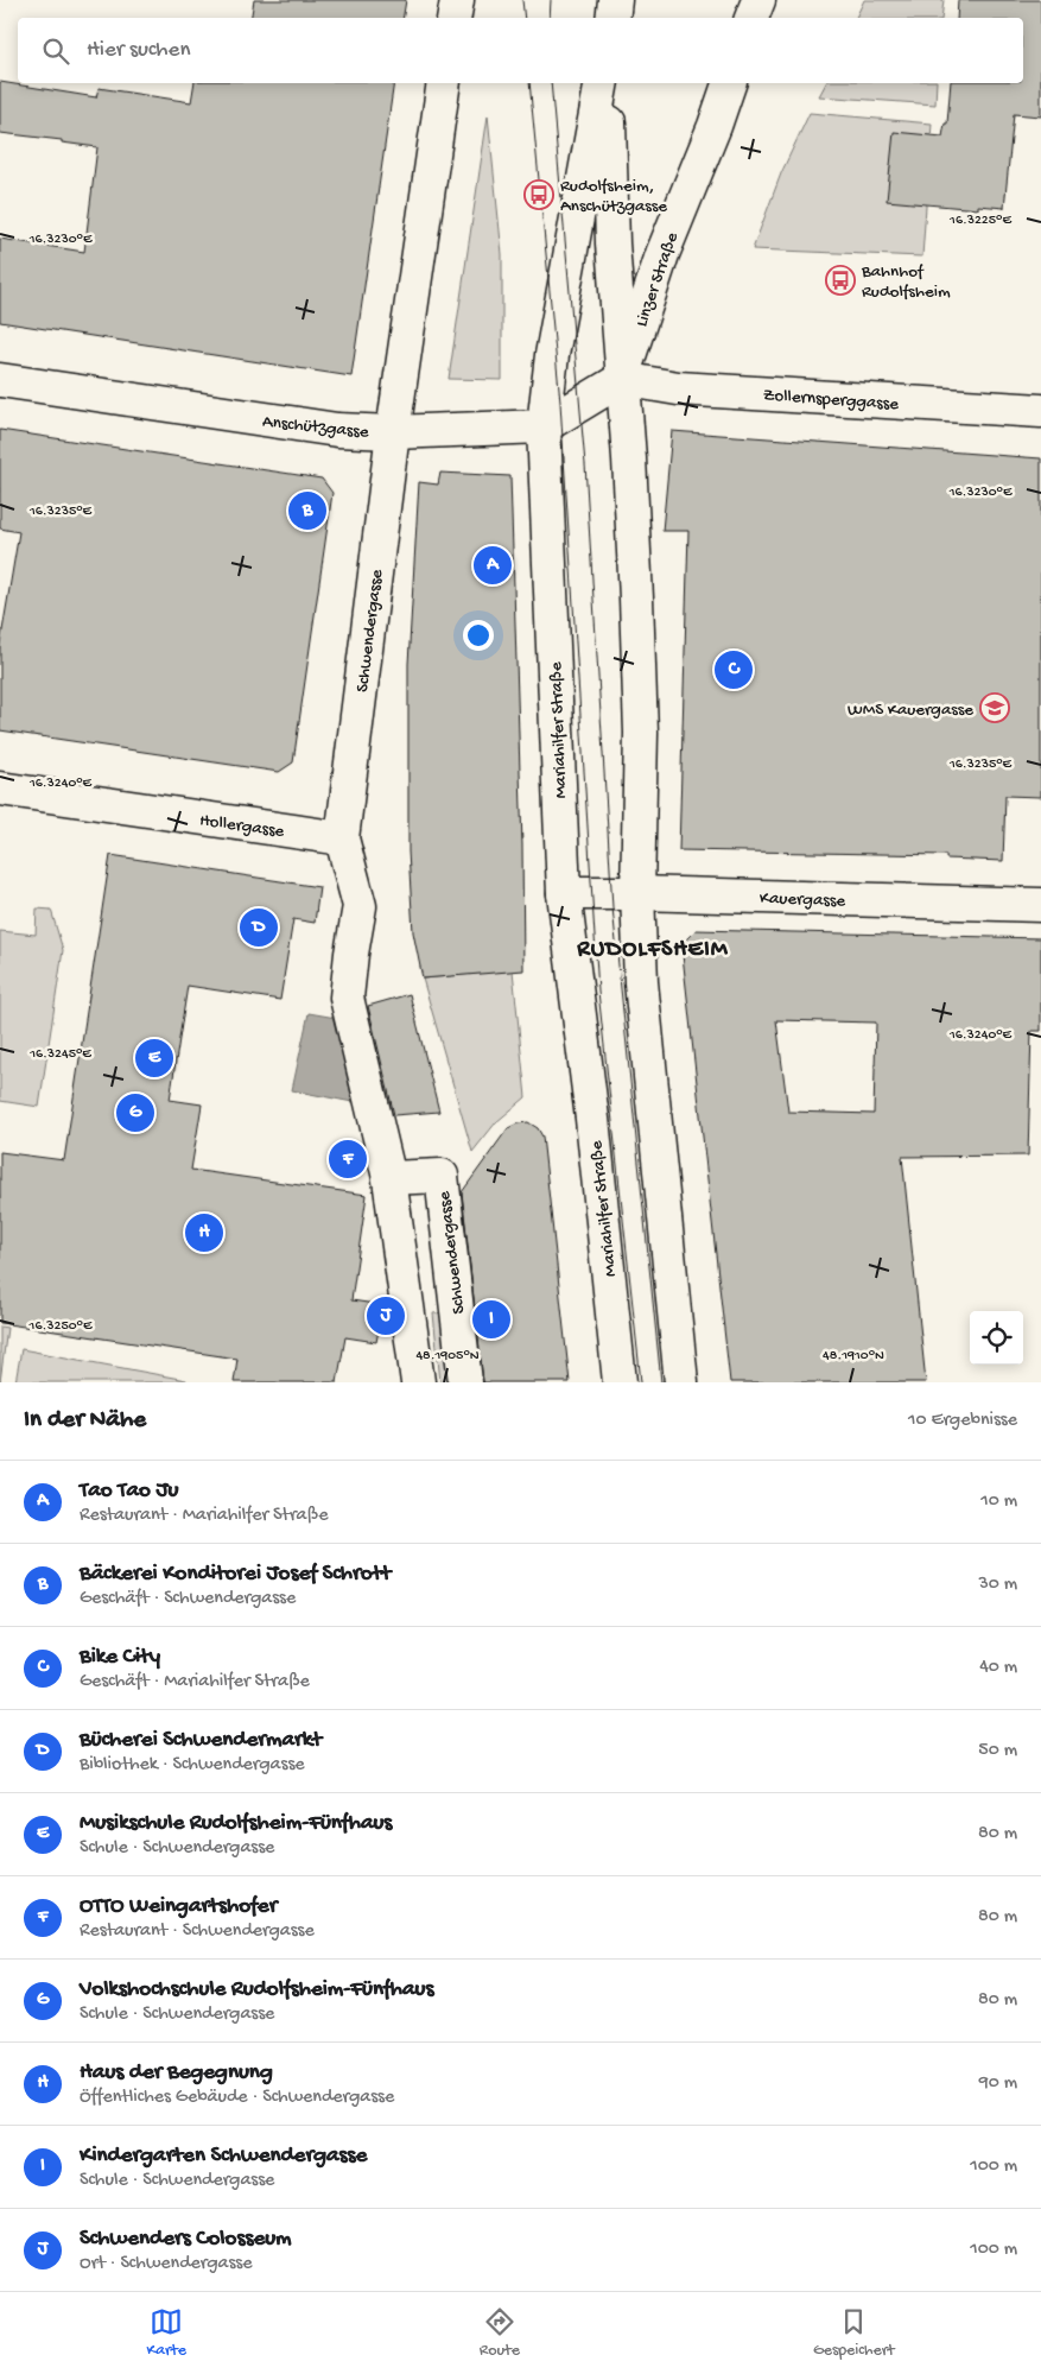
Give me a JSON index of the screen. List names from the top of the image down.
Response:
{
  "streets": {
    "street": [
      "Linzer Straße",
      "Zollernsperggasse",
      "Anschützgasse",
      "Schwendergasse",
      "Mariahilfer Straße",
      "Hollergasse",
      "Kauergasse"
    ]
  },
  "crossings": [
    ["Linzer Straße", "Zollernsperggasse"],
    ["Linzer Straße", "Anschützgasse"],
    ["Zollernsperggasse", "Anschützgasse"],
    ["Anschützgasse", "Schwendergasse"],
    ["Anschützgasse", "Mariahilfer Straße"],
    ["Schwendergasse", "Hollergasse"],
    ["Mariahilfer Straße", "Kauergasse"]
  ],
  "districts": ["RUDOLFSHEIM"],
  "places": {
    "bus stop": ["Rudolfsheim, Anschützgasse", "Bahnhof Rudolfsheim"],
    "school or university": ["WMS Kauergasse"]
  },
  "page": {
    "search": "Hier suchen",
    "pins": [
      "B",
      "A",
      "C",
      "D",
      "E",
      "G",
      "F",
      "H",
      "J",
      "I"
    ],
    "heading": ["In der Nähe", "10 Ergebnisse"],
    "list": [
      {
        "mark": "A",
        "name": "Tao Tao Ju",
        "note": "Restaurant · Mariahilfer Straße",
        "value": "10 m"
      },
      {
        "mark": "B",
        "name": "Bäckerei Konditorei Josef Schrott",
        "note": "Geschäft · Schwendergasse",
        "value": "30 m"
      },
      {
        "mark": "C",
        "name": "Bike City",
        "note": "Geschäft · Mariahilfer Straße",
        "value": "40 m"
      },
      {
        "mark": "D",
        "name": "Bücherei Schwendermarkt",
        "note": "Bibliothek · Schwendergasse",
        "value": "50 m"
      },
      {
        "mark": "E",
        "name": "Musikschule Rudolfsheim-Fünfhaus",
        "note": "Schule · Schwendergasse",
        "value": "80 m"
      },
      {
        "mark": "F",
        "name": "OTTO Weingartshofer",
        "note": "Restaurant · Schwendergasse",
        "value": "80 m"
      },
      {
        "mark": "G",
        "name": "Volkshochschule Rudolfsheim-Fünfhaus",
        "note": "Schule · Schwendergasse",
        "value": "80 m"
      },
      {
        "mark": "H",
        "name": "Haus der Begegnung",
        "note": "Öffentliches Gebäude · Schwendergasse",
        "value": "90 m"
      },
      {
        "mark": "I",
        "name": "Kindergarten Schwendergasse",
        "note": "Schule · Schwendergasse",
        "value": "100 m"
      },
      {
        "mark": "J",
        "name": "Schwenders Colosseum",
        "note": "Ort · Schwendergasse",
        "value": "100 m"
      }
    ],
    "nav": ["Karte", "Route", "Gespeichert"]
  },
  "coordinates": [
    "16.3225°E",
    "16.3230°E",
    "16.3235°E",
    "16.3240°E",
    "16.3245°E",
    "16.3250°E",
    "48.1905°N",
    "48.1910°N"
  ]
}
